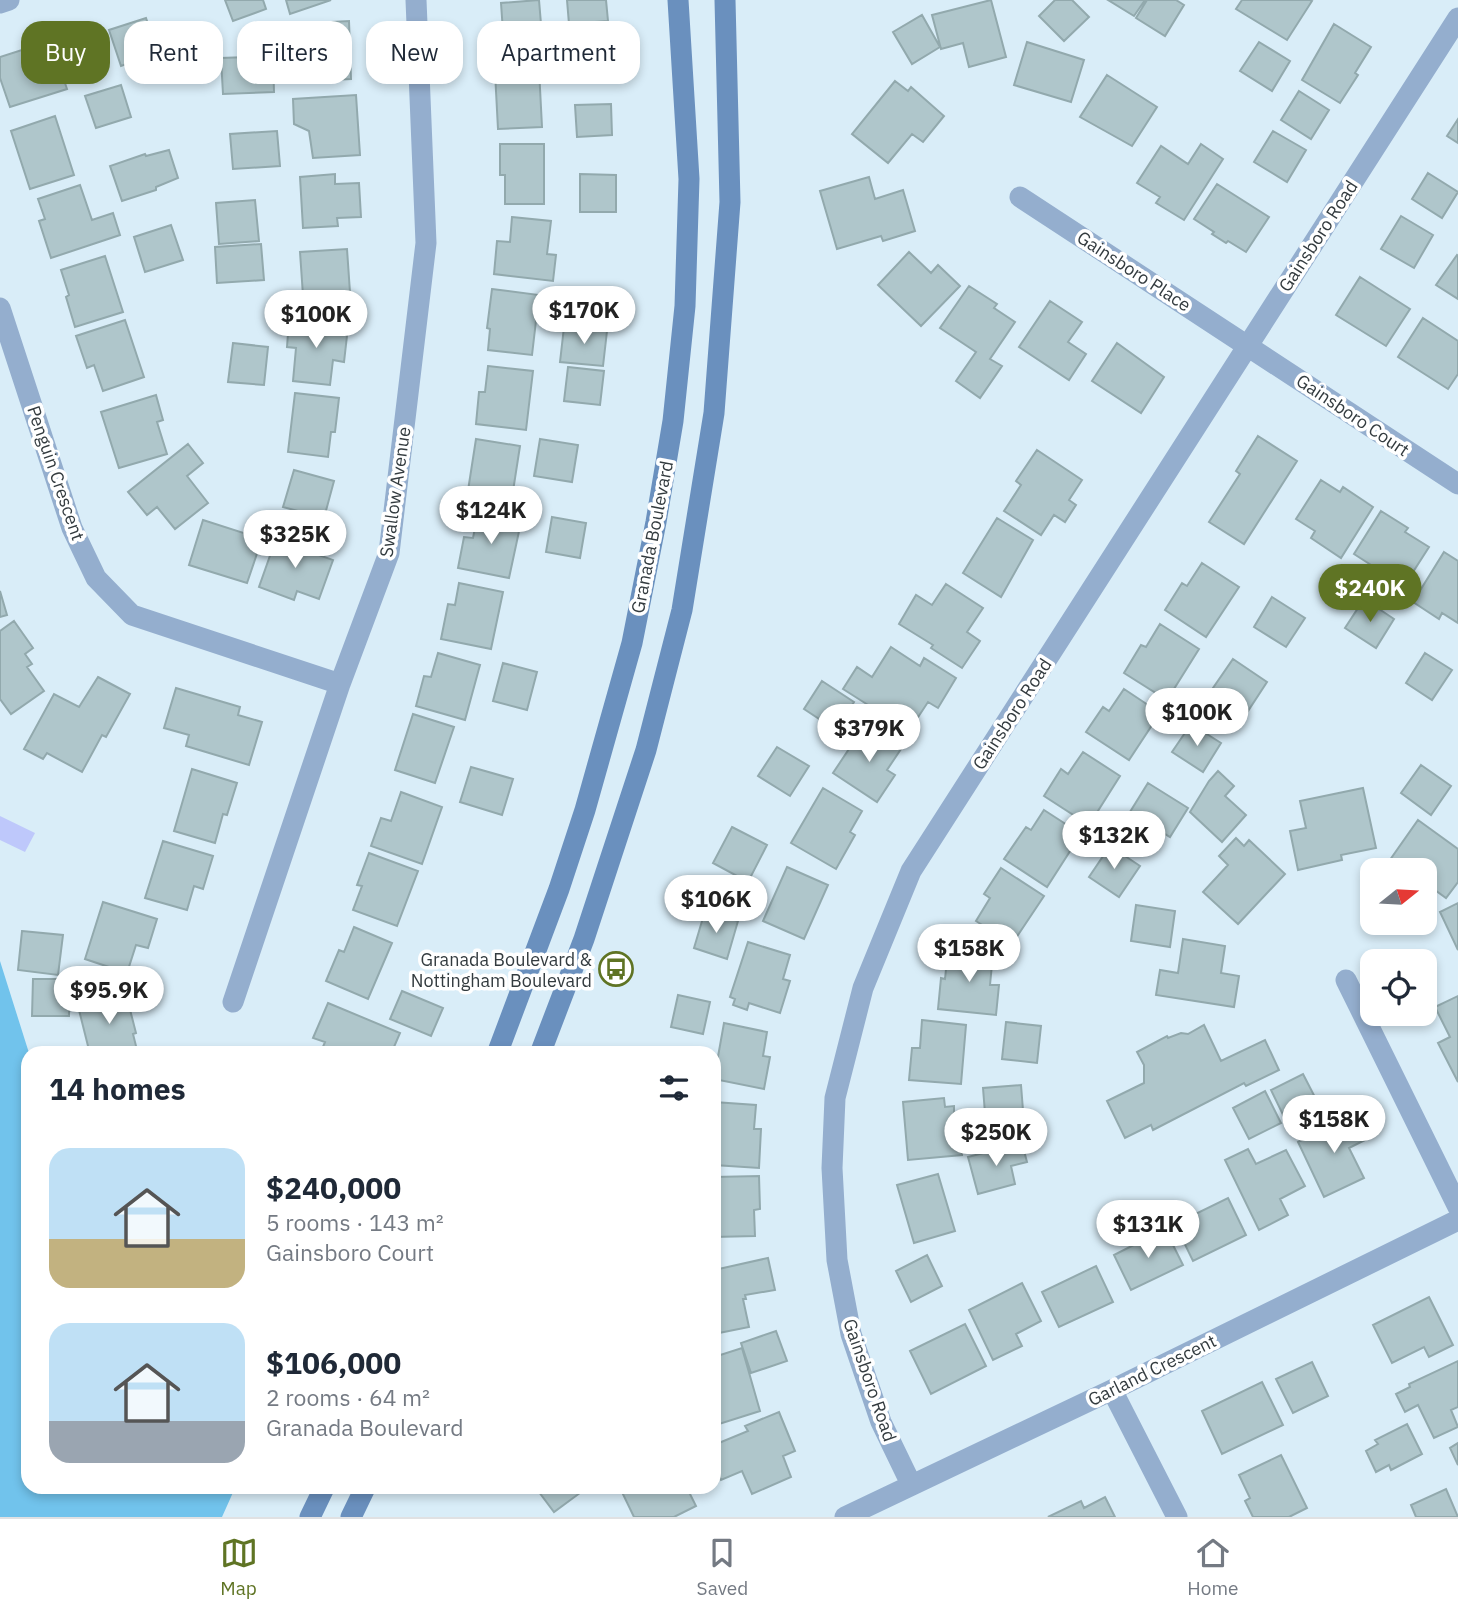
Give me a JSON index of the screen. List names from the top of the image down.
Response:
{
  "streets": {
    "main road": ["Granada Boulevard"],
    "street": [
      "Gainsboro Road",
      "Gainsboro Place",
      "Gainsboro Court",
      "Penguin Crescent",
      "Swallow Avenue",
      "Garland Crescent"
    ]
  },
  "crossings": [
    ["Gainsboro Road", "Gainsboro Place"],
    ["Gainsboro Road", "Gainsboro Court"],
    ["Gainsboro Road", "Garland Crescent"],
    ["Gainsboro Place", "Gainsboro Court"],
    ["Penguin Crescent", "Swallow Avenue"]
  ],
  "places": {
    "bus stop": ["Granada Boulevard & Nottingham Boulevard"]
  },
  "north": "right",
  "page": {
    "chip": [
      "Buy",
      "Rent",
      "Filters",
      "New",
      "Apartment"
    ],
    "price": [
      "$170K",
      "$100K",
      "$124K",
      "$325K",
      "$240K",
      "$100K",
      "$379K",
      "$132K",
      "$106K",
      "$158K",
      "$95.9K",
      "$158K",
      "$250K",
      "$131K"
    ],
    "heading": "14 homes",
    "list": [
      {
        "name": "$240,000",
        "note": "5 rooms · 143 m² · Gainsboro Court"
      },
      {
        "name": "$106,000",
        "note": "2 rooms · 64 m² · Granada Boulevard"
      }
    ],
    "tabs": ["Map", "Saved", "Home"]
  }
}
